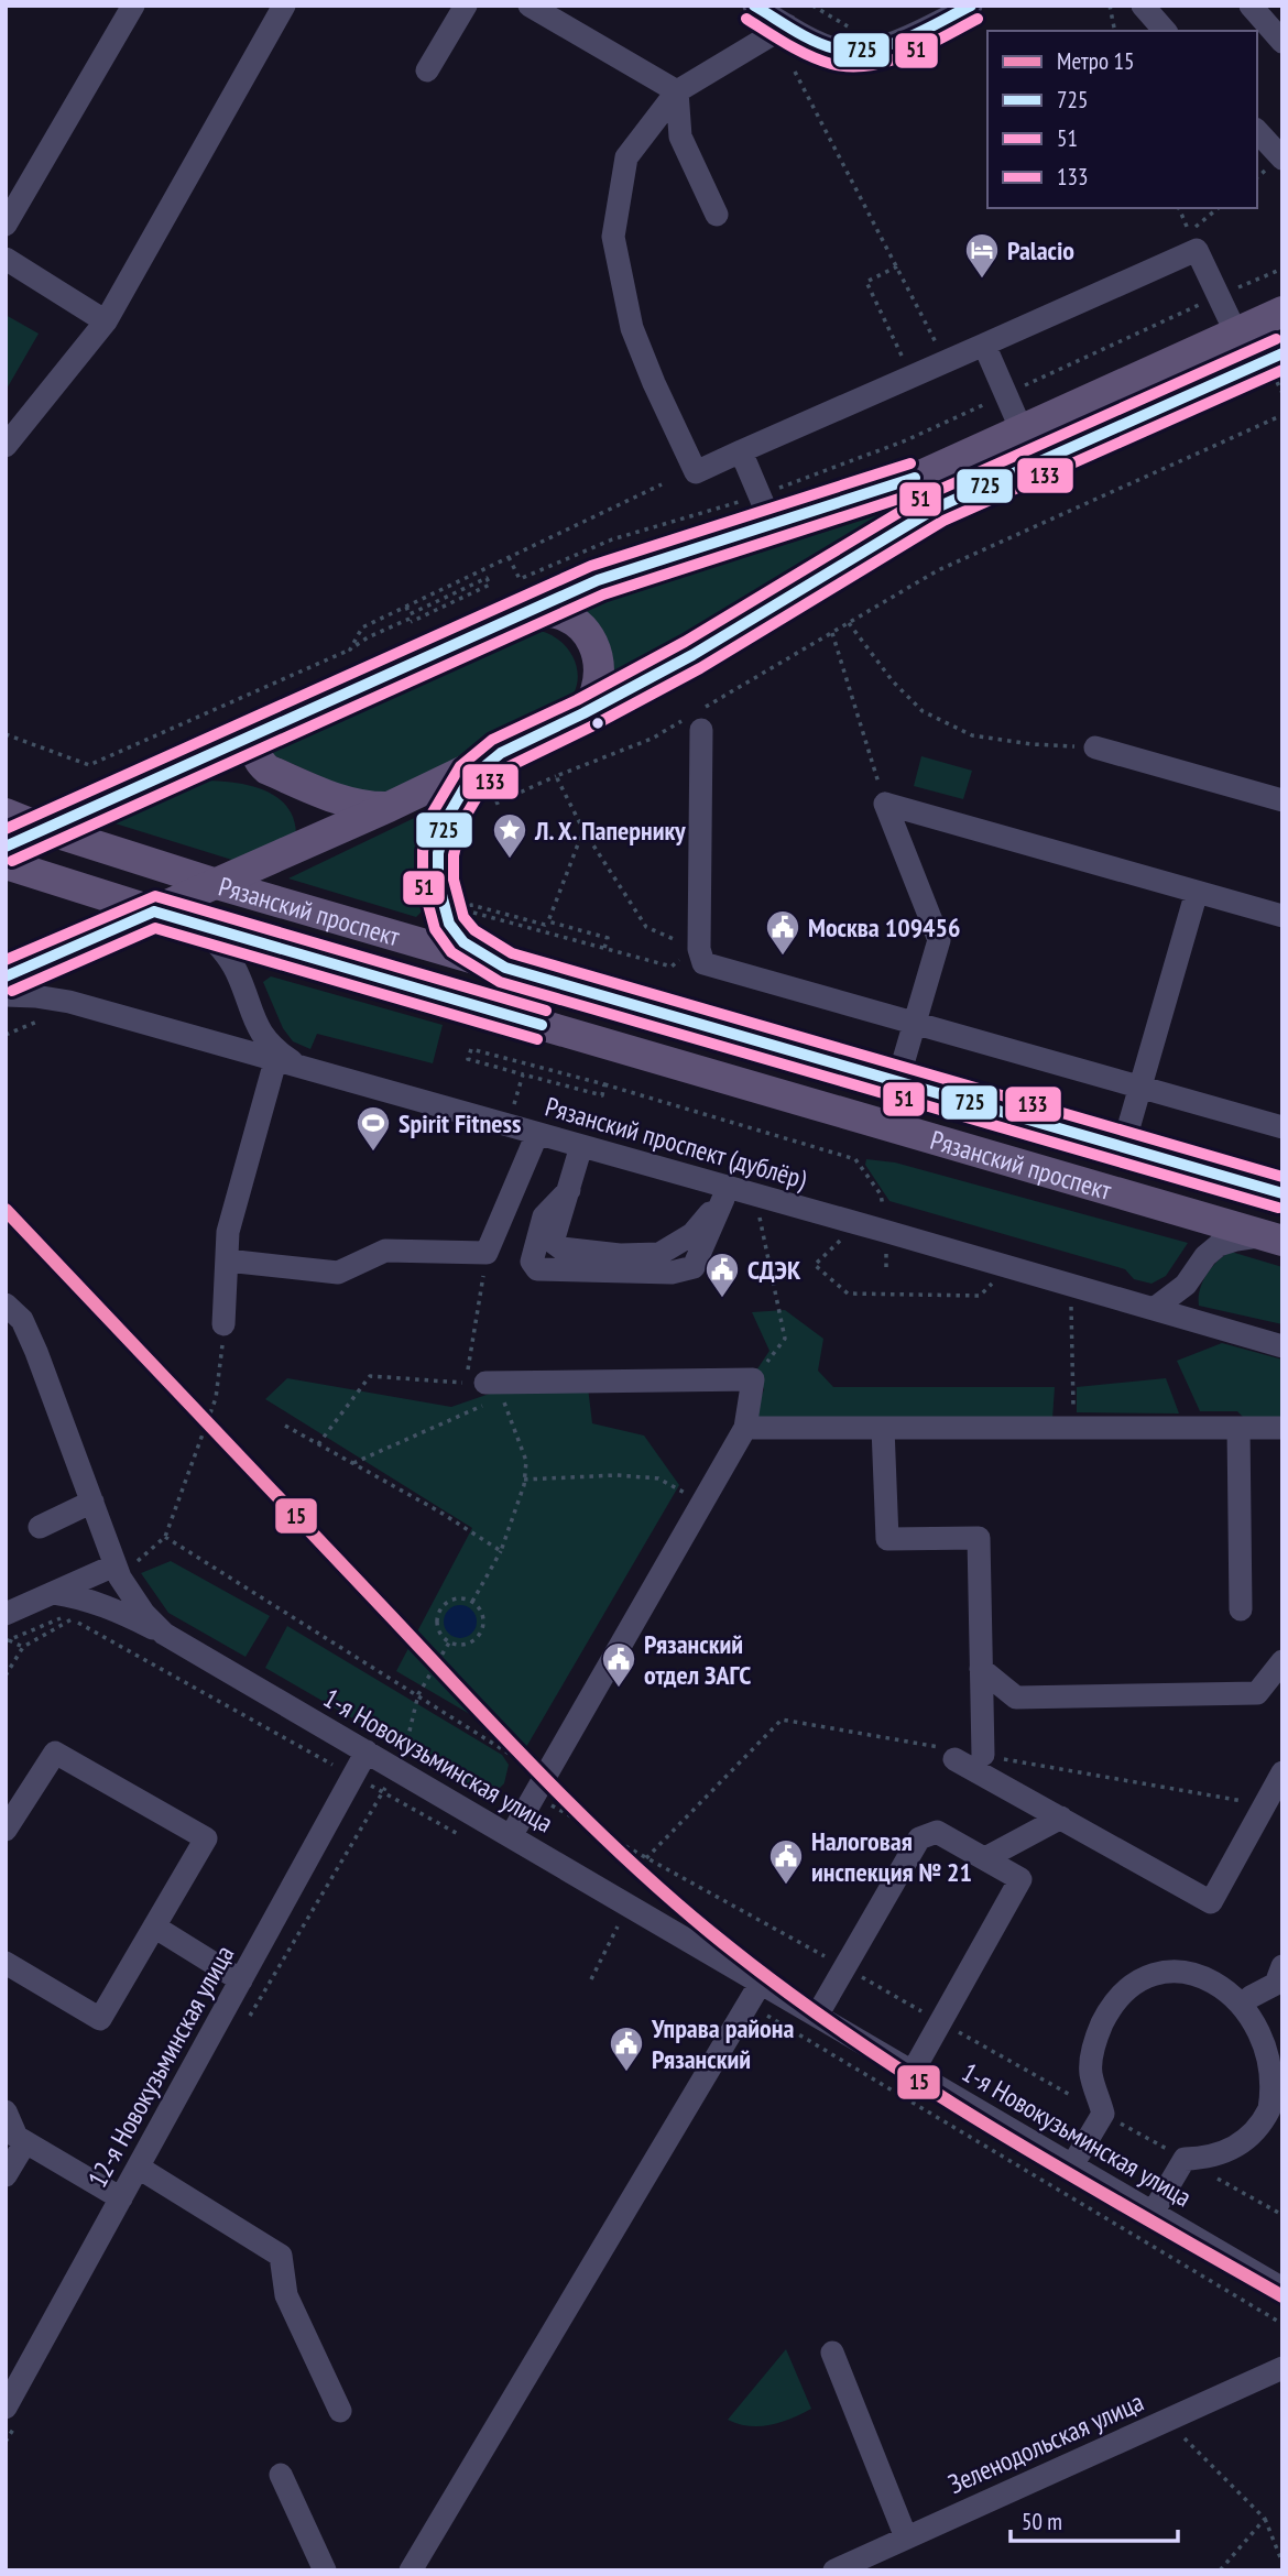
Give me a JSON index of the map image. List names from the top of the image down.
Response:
{
  "streets": {
    "main road": ["Рязанский проспект"],
    "street": [
      "Рязанский проспект (дублёр)",
      "1-я Новокузьминская улица",
      "12-я Новокузьминская улица",
      "Зеленодольская улица"
    ]
  },
  "crossings": [
    ["1-я Новокузьминская улица", "12-я Новокузьминская улица"]
  ],
  "places": {
    "hotel": ["Palacio"],
    "place": ["Л. Х. Папернику"],
    "public building": [
      "Москва 109456",
      "СДЭК",
      "Рязанский отдел ЗАГС",
      "Налоговая инспекция № 21",
      "Управа района Рязанский"
    ],
    "sports": ["Spirit Fitness"]
  },
  "lines": [
    "transit line 725",
    "transit line 51",
    "transit line 133",
    "metro line 15"
  ],
  "legend": [
    "Метро 15",
    "725",
    "51",
    "133"
  ],
  "scale_bar": "50 m"
}
